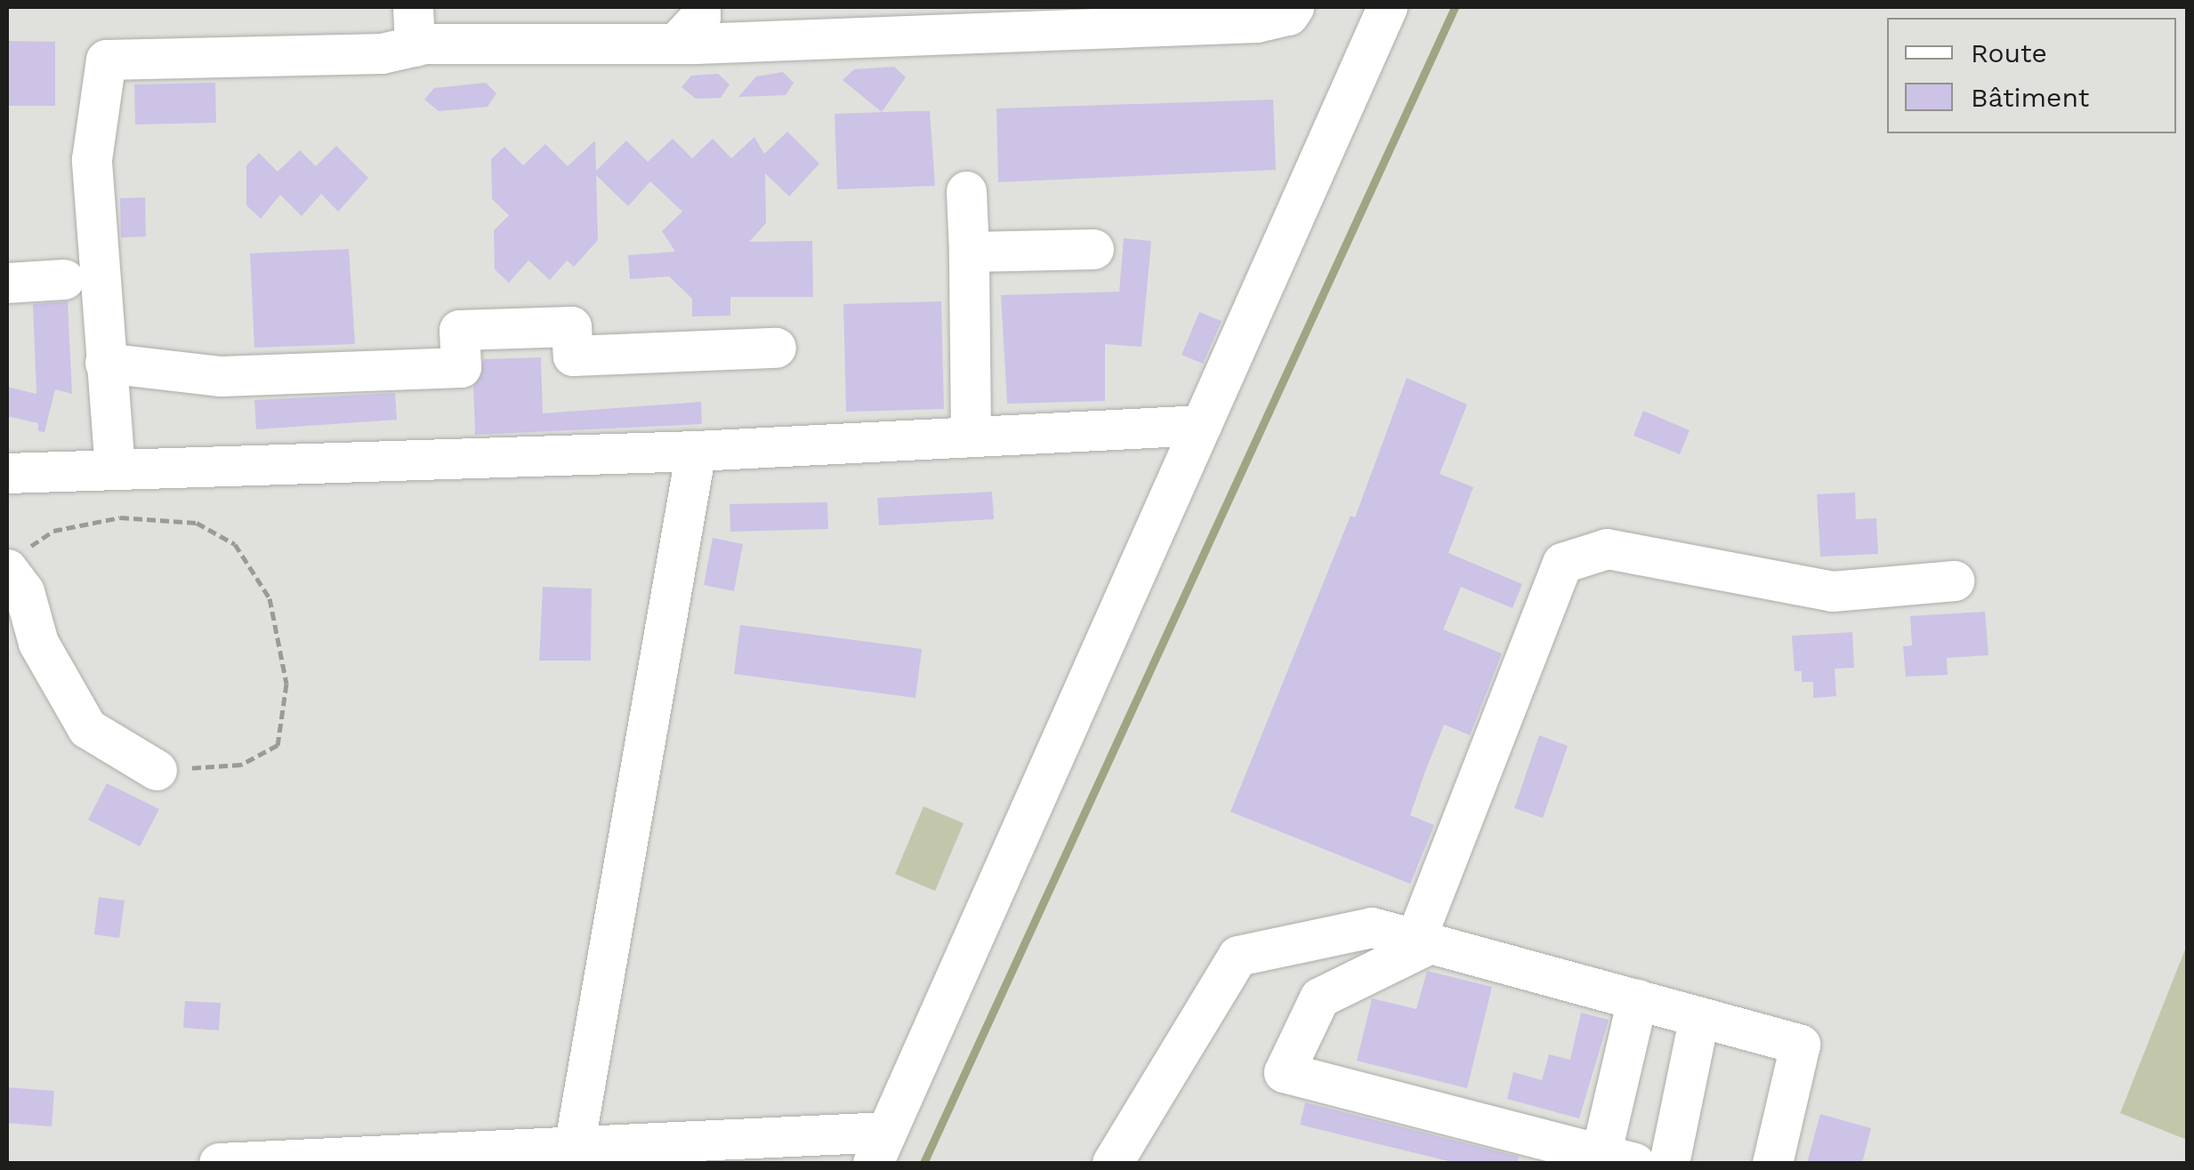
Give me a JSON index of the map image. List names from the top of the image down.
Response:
{
  "legend": ["Route", "Bâtiment"]
}
